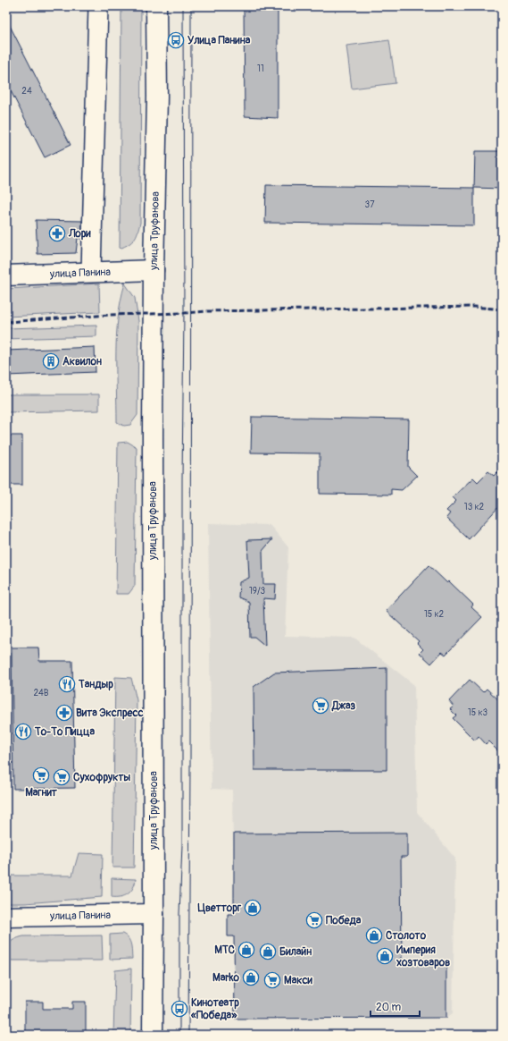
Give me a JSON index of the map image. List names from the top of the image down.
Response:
{
  "streets": {
    "street": ["улица Труфанова", "улица Панина"]
  },
  "crossings": [
    ["улица Труфанова", "улица Панина"]
  ],
  "places": {
    "bus stop": ["Улица Панина", "Кинотеатр «Победа»"],
    "pharmacy": ["Лори", "Вита Экспресс"],
    "building": ["Аквилон"],
    "restaurant": ["Тандыр", "То-То Пицца"],
    "supermarket": [
      "Джаз",
      "Магнит",
      "Сухофрукты",
      "Победа",
      "Макси"
    ],
    "shop": [
      "Цветторг",
      "Столото",
      "МТС",
      "Билайн",
      "Империя хозтоваров",
      "Marko"
    ]
  },
  "house_numbers": [
    "11",
    "24",
    "37",
    "13 к2",
    "19/3",
    "15 к2",
    "24В",
    "15 к3"
  ],
  "scale_bar": "20 m"
}
